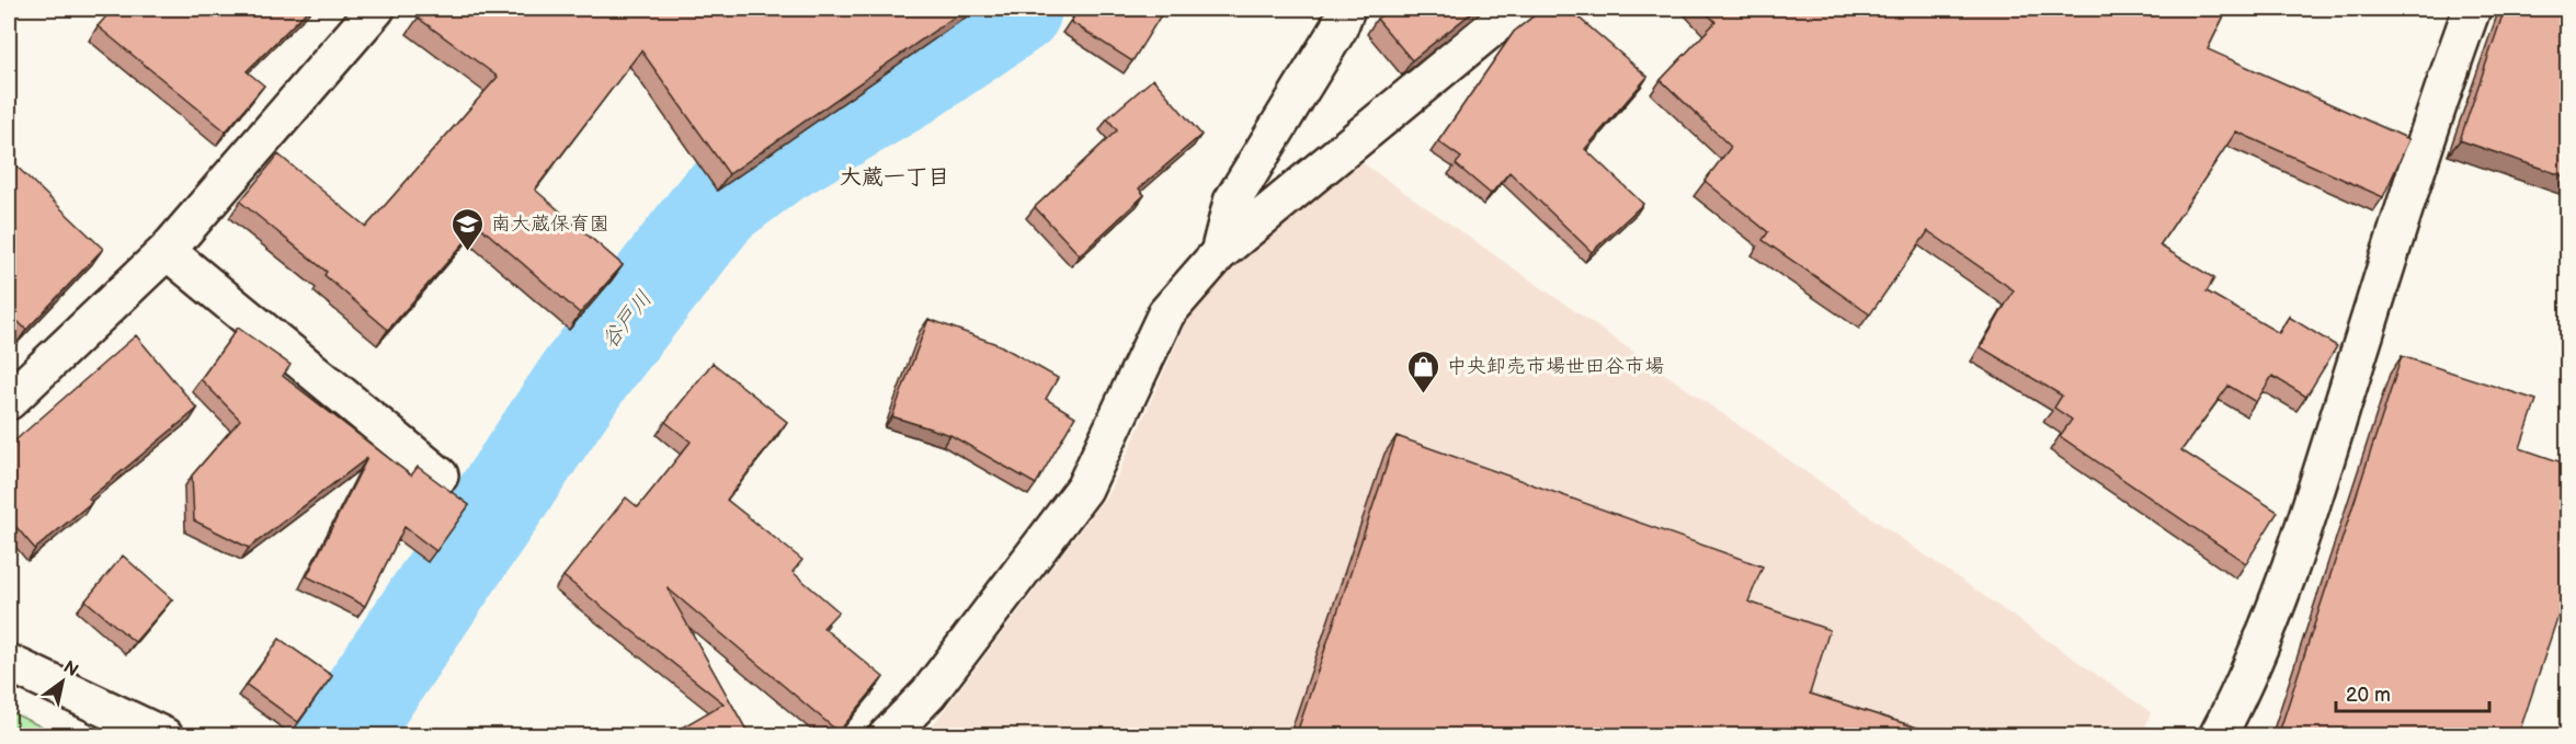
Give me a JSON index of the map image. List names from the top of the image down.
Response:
{
  "districts": ["大蔵一丁目"],
  "water": ["谷戸川"],
  "places": {
    "school or university": ["南大蔵保育園"],
    "shop": ["中央卸売市場世田谷市場"]
  },
  "scale_bar": "20 m",
  "north": "top right"
}
